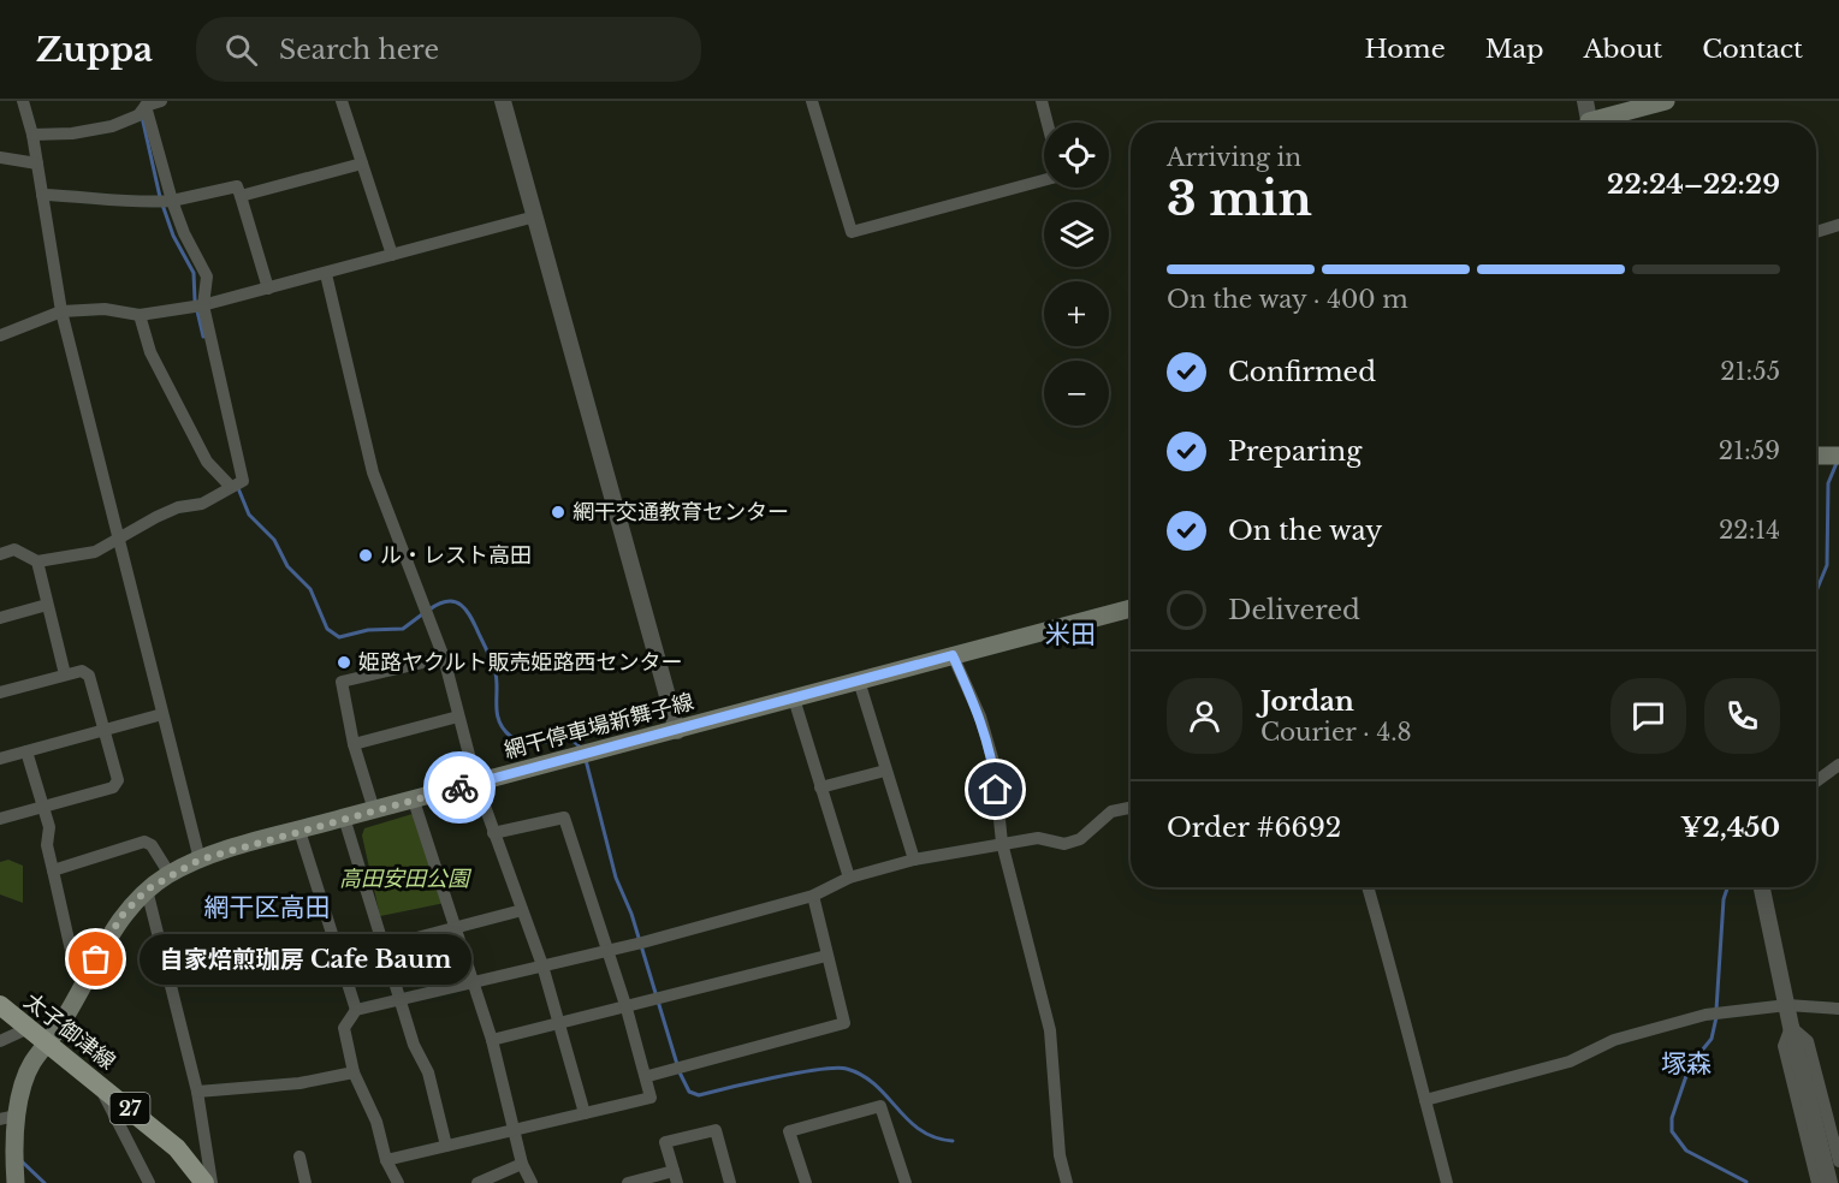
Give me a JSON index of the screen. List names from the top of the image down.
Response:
{
  "streets": {
    "main road": ["網干停車場新舞子線", "太子御津線", "27"]
  },
  "crossings": [
    ["網干停車場新舞子線", "太子御津線"]
  ],
  "districts": ["米田", "網干区高田", "塚森"],
  "parks": ["高田安田公園"],
  "places": [
    "網干交通教育センター",
    "ル・レスト高田",
    "姫路ヤクルト販売姫路西センター",
    "自家焙煎珈房 Cafe Baum"
  ],
  "page": {
    "header": "Zuppa",
    "search": "Search here",
    "nav": [
      "Home",
      "Map",
      "About",
      "Contact"
    ],
    "map_buttons": ["+", "−"],
    "heading": ["3 min", "Arriving in", "22:24–22:29"],
    "panel": [
      "Jordan",
      "Courier · 4.8",
      "Order #6692",
      "¥2,450"
    ],
    "bar": "On the way · 400 m",
    "list": [
      ["Confirmed", "21:55"],
      ["Preparing", "21:59"],
      ["On the way", "22:14"],
      "Delivered"
    ],
    "bubble": "自家焙煎珈房 Cafe Baum"
  }
}
